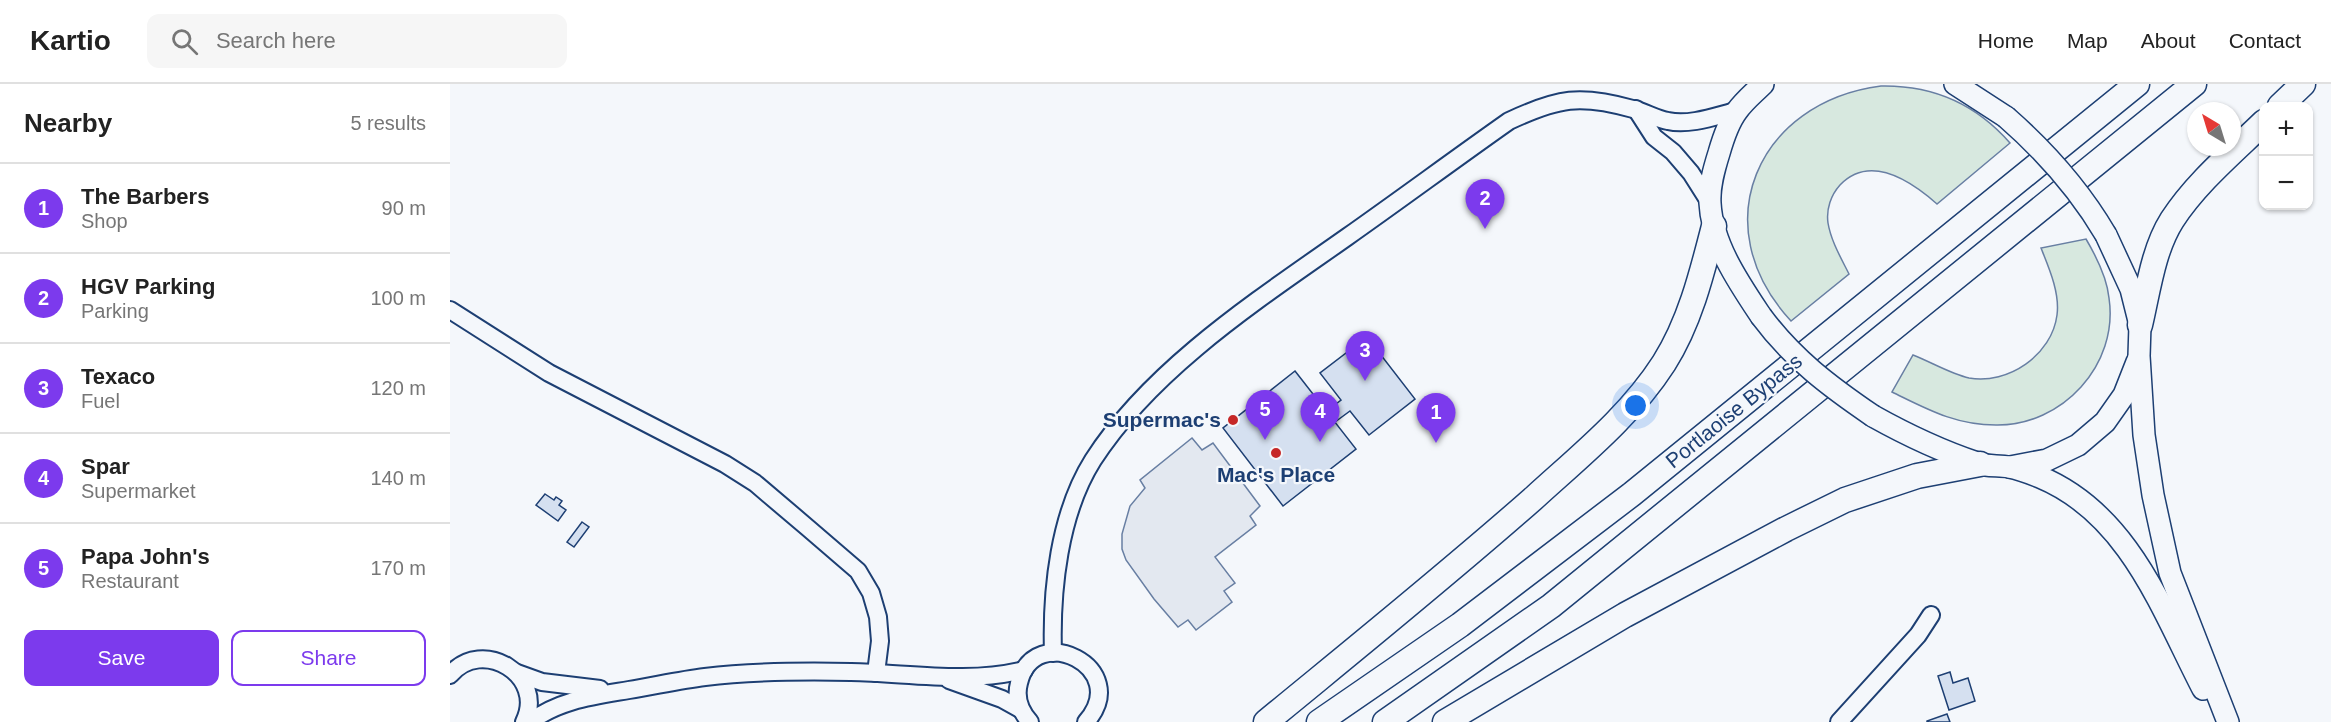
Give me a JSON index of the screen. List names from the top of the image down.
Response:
{
  "streets": {
    "highway": ["Portlaoise Bypass"]
  },
  "places": ["Supermac's", "Mac's Place"],
  "north": "top left",
  "page": {
    "header": "Kartio",
    "search": "Search here",
    "nav": [
      "Home",
      "Map",
      "About",
      "Contact"
    ],
    "heading": ["Nearby", "5 results"],
    "map_buttons": ["+", "−"],
    "list": [
      {
        "mark": "1",
        "name": "The Barbers",
        "note": "Shop",
        "value": "90 m"
      },
      {
        "mark": "2",
        "name": "HGV Parking",
        "note": "Parking",
        "value": "100 m"
      },
      {
        "mark": "3",
        "name": "Texaco",
        "note": "Fuel",
        "value": "120 m"
      },
      {
        "mark": "4",
        "name": "Spar",
        "note": "Supermarket",
        "value": "140 m"
      },
      {
        "mark": "5",
        "name": "Papa John's",
        "note": "Restaurant",
        "value": "170 m"
      }
    ],
    "pins": [
      "2",
      "3",
      "5",
      "4",
      "1"
    ],
    "buttons": ["Save", "Share"]
  }
}
